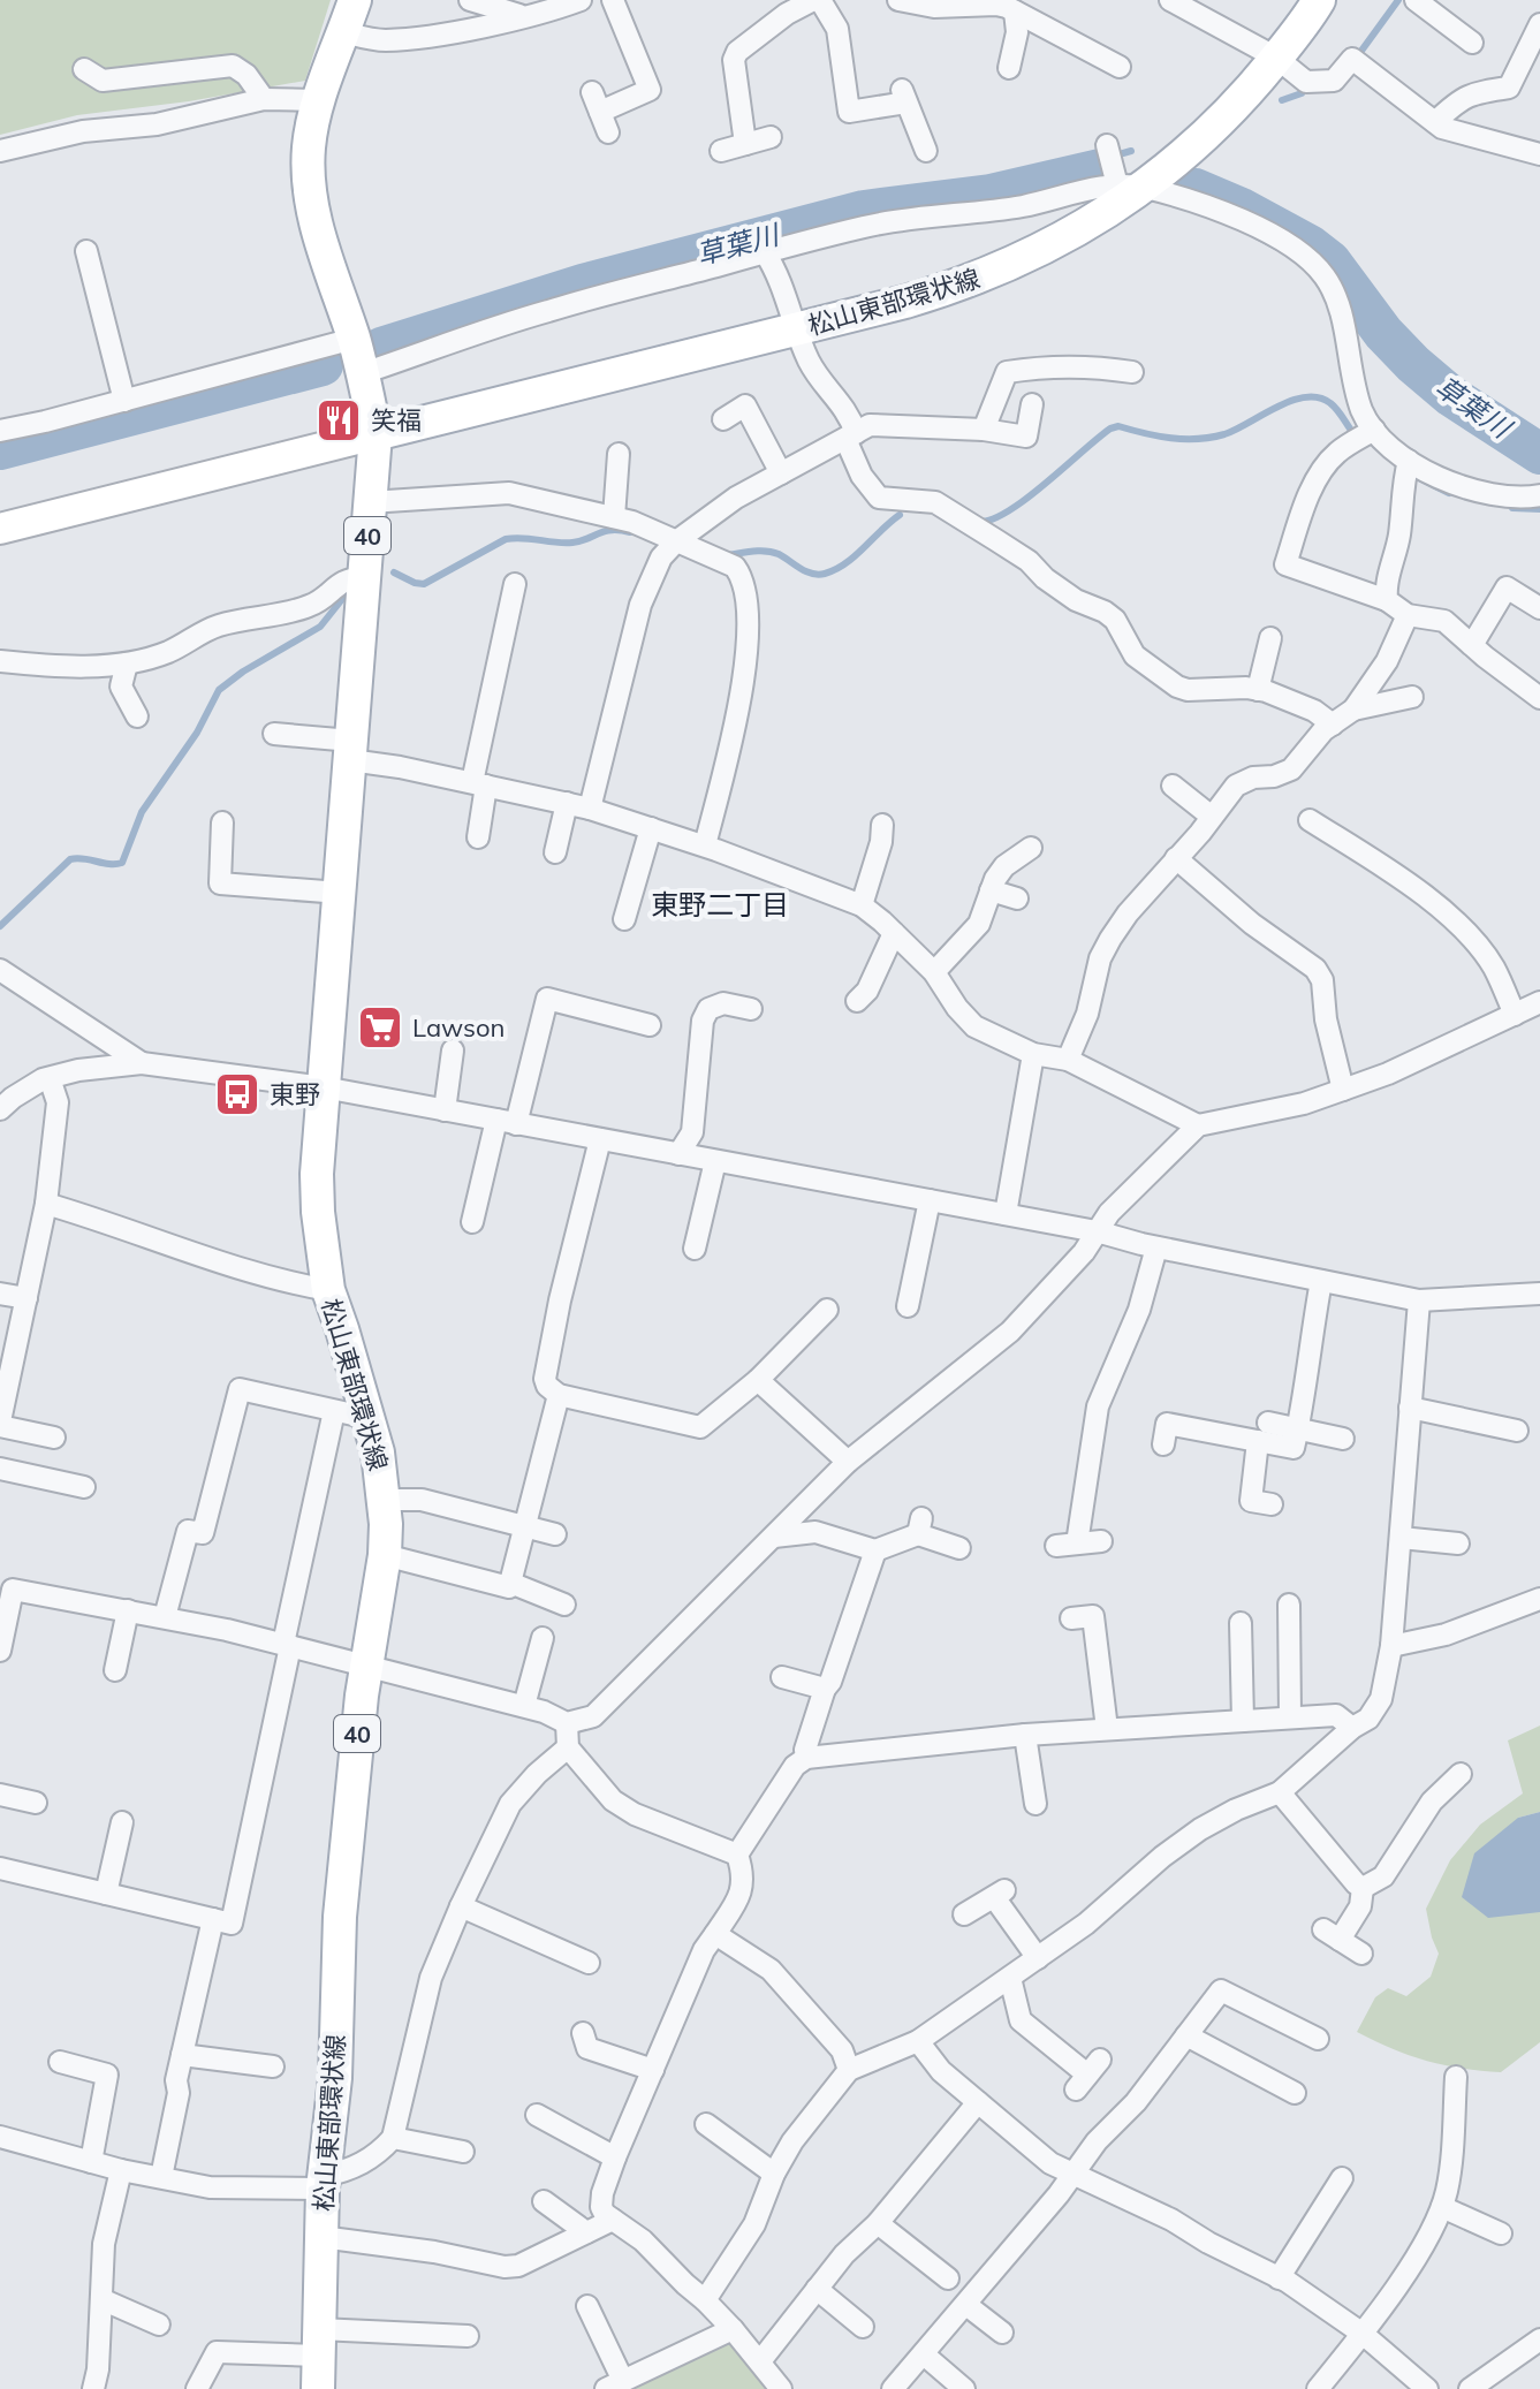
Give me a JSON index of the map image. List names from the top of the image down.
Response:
{
  "streets": {
    "main road": ["松山東部環状線", "40"]
  },
  "districts": ["東野二丁目"],
  "water": ["草葉川"],
  "places": {
    "restaurant": ["笑福"],
    "supermarket": ["Lawson"],
    "bus stop": ["東野"]
  }
}
